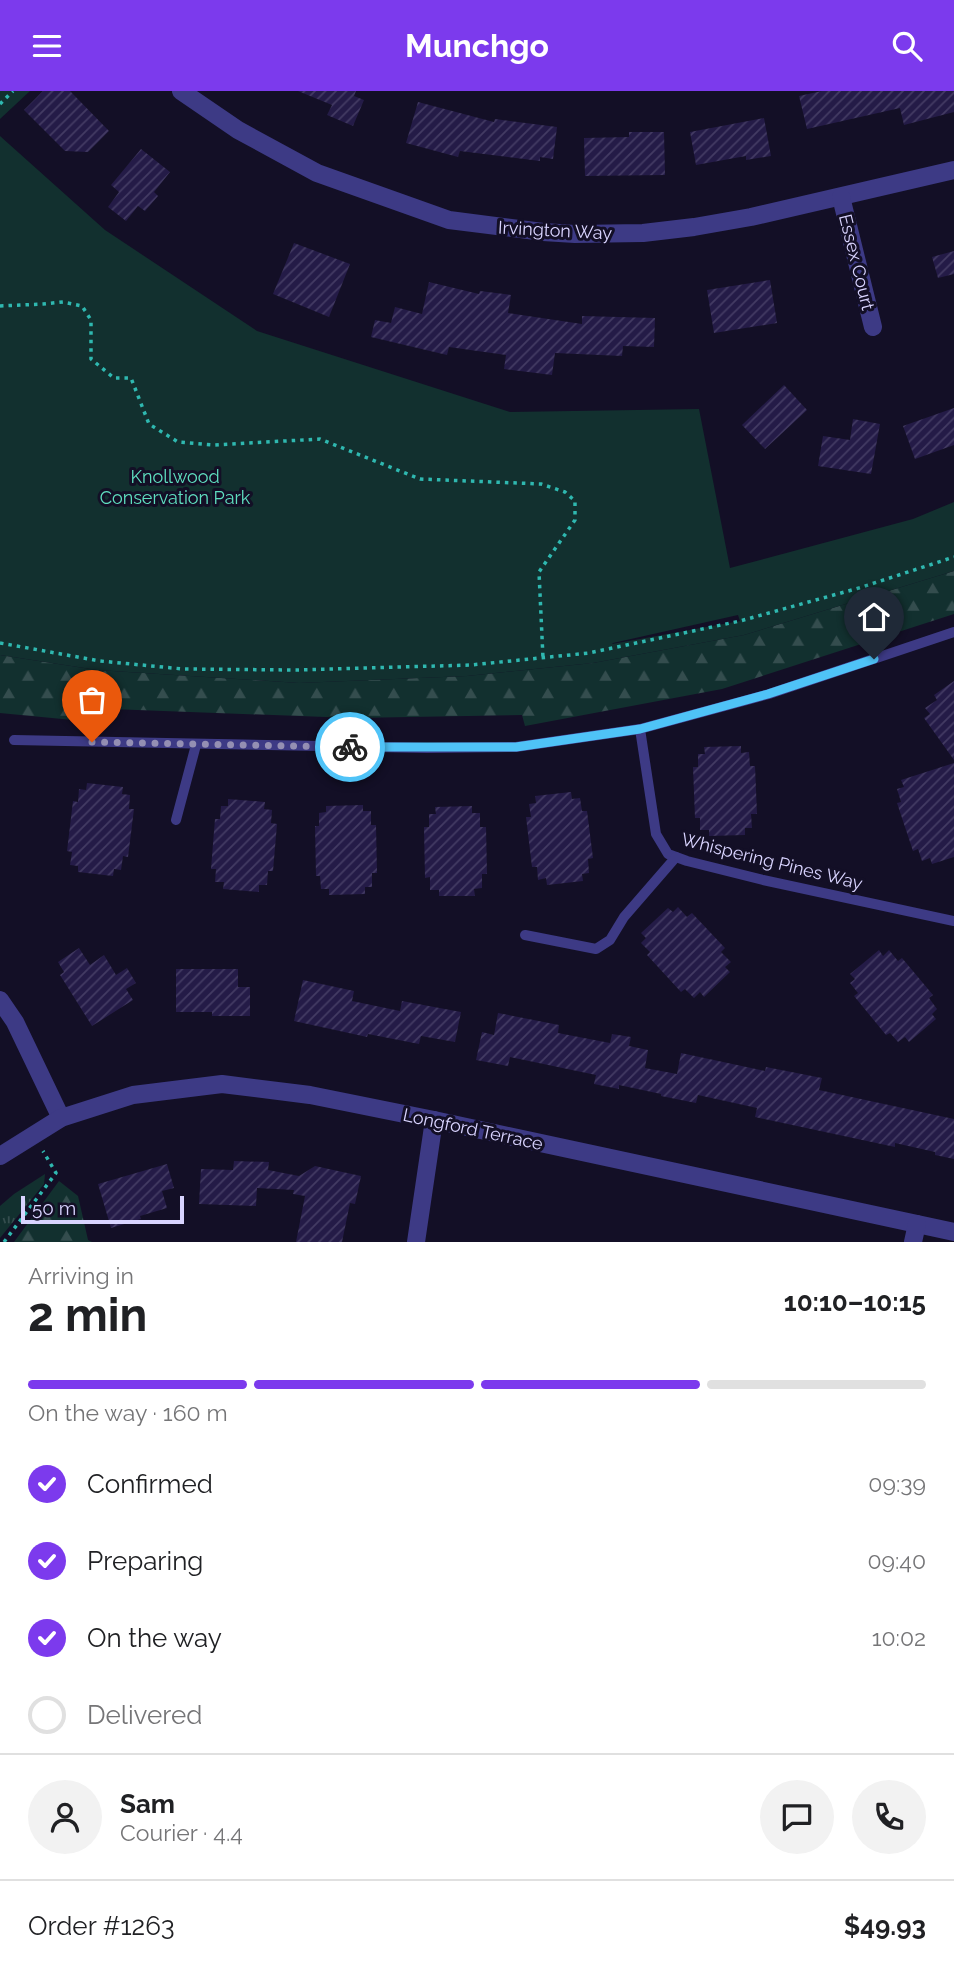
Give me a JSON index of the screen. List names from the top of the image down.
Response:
{
  "streets": {
    "street": ["Irvington Way", "Essex Court", "Longford Terrace"],
    "lane": ["Whispering Pines Way"]
  },
  "crossings": [
    ["Irvington Way", "Essex Court"]
  ],
  "parks": ["Knollwood Conservation Park"],
  "scale_bar": "50 m",
  "page": {
    "header": "Munchgo",
    "scale": "50 m",
    "heading": ["2 min", "Arriving in", "10:10–10:15"],
    "panel": [
      "Sam",
      "Courier · 4.4",
      "Order #1263",
      "$49.93"
    ],
    "bar": "On the way · 160 m",
    "list": [
      ["Confirmed", "09:39"],
      ["Preparing", "09:40"],
      ["On the way", "10:02"],
      "Delivered"
    ]
  }
}
